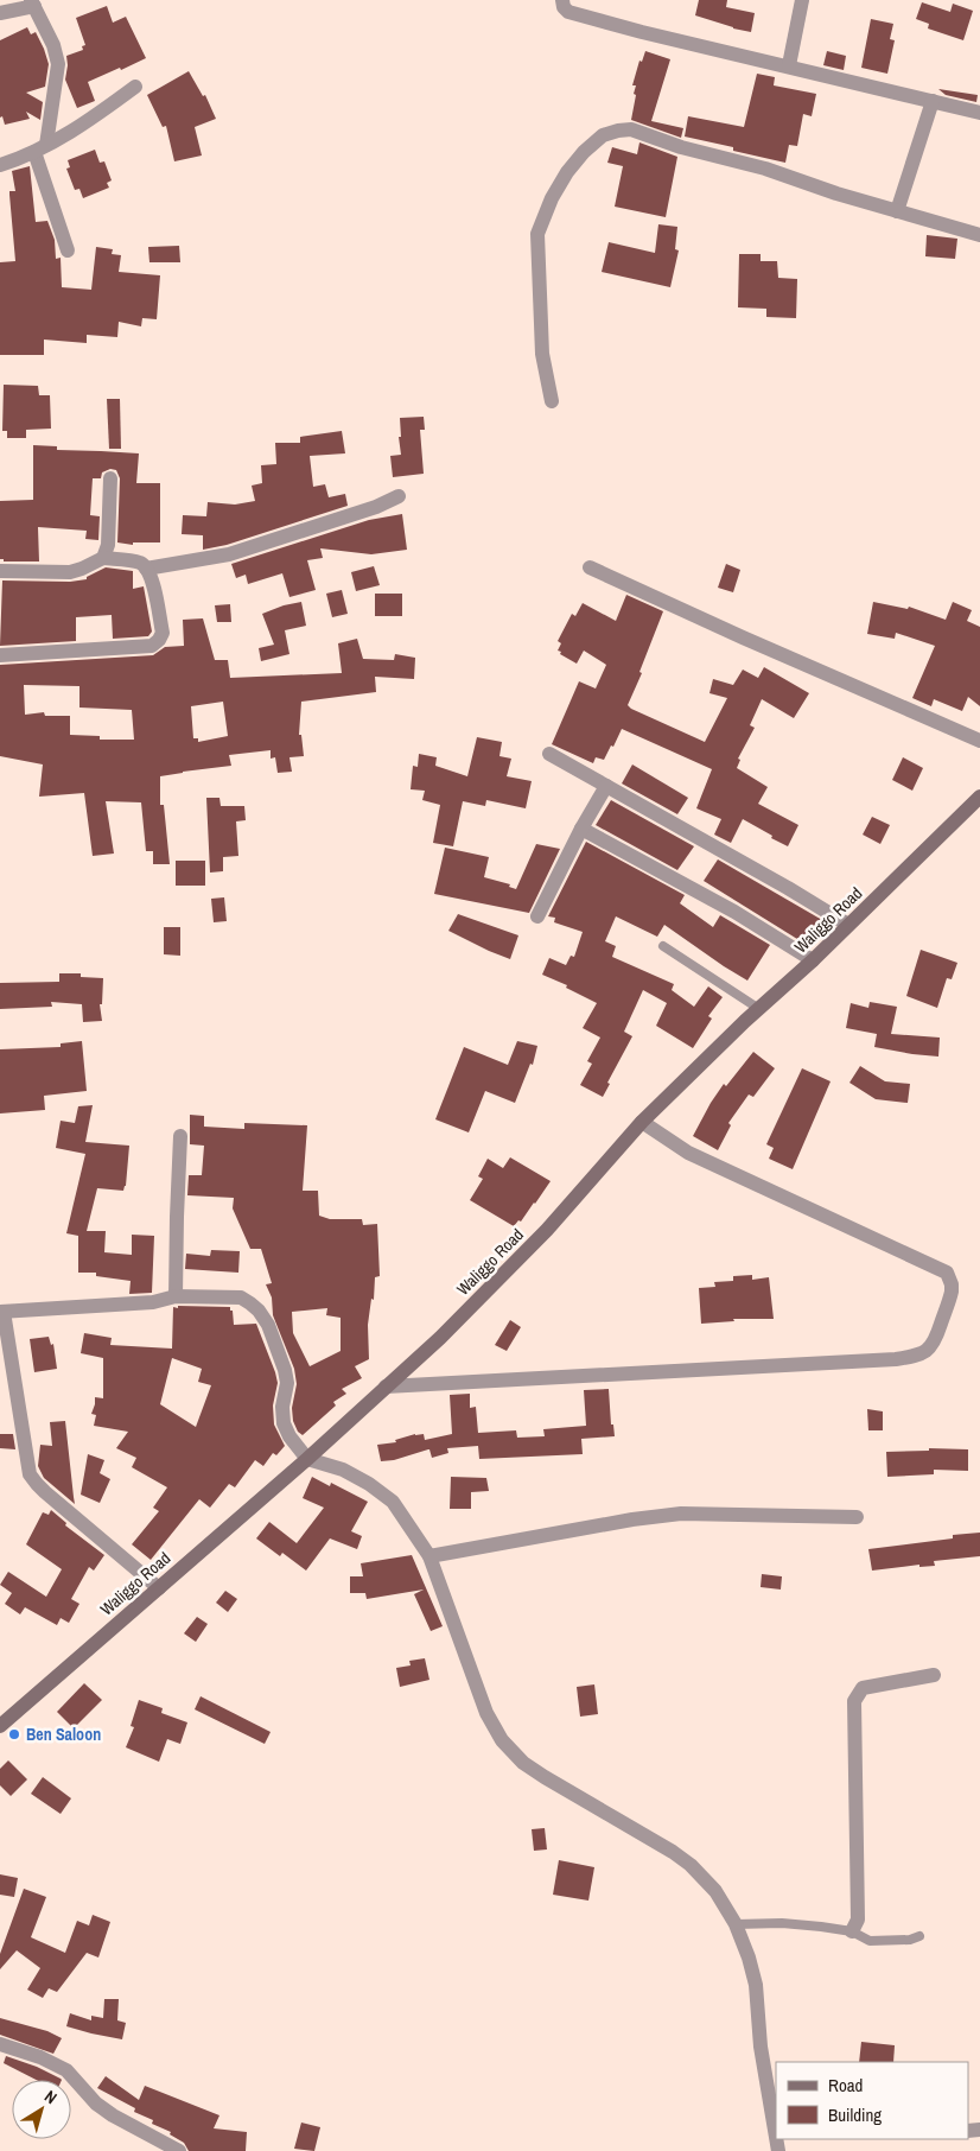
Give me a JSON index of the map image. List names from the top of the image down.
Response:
{
  "streets": {
    "street": ["Waliggo Road"]
  },
  "places": ["Ben Saloon"],
  "legend": ["Road", "Building"],
  "north": "top right"
}
